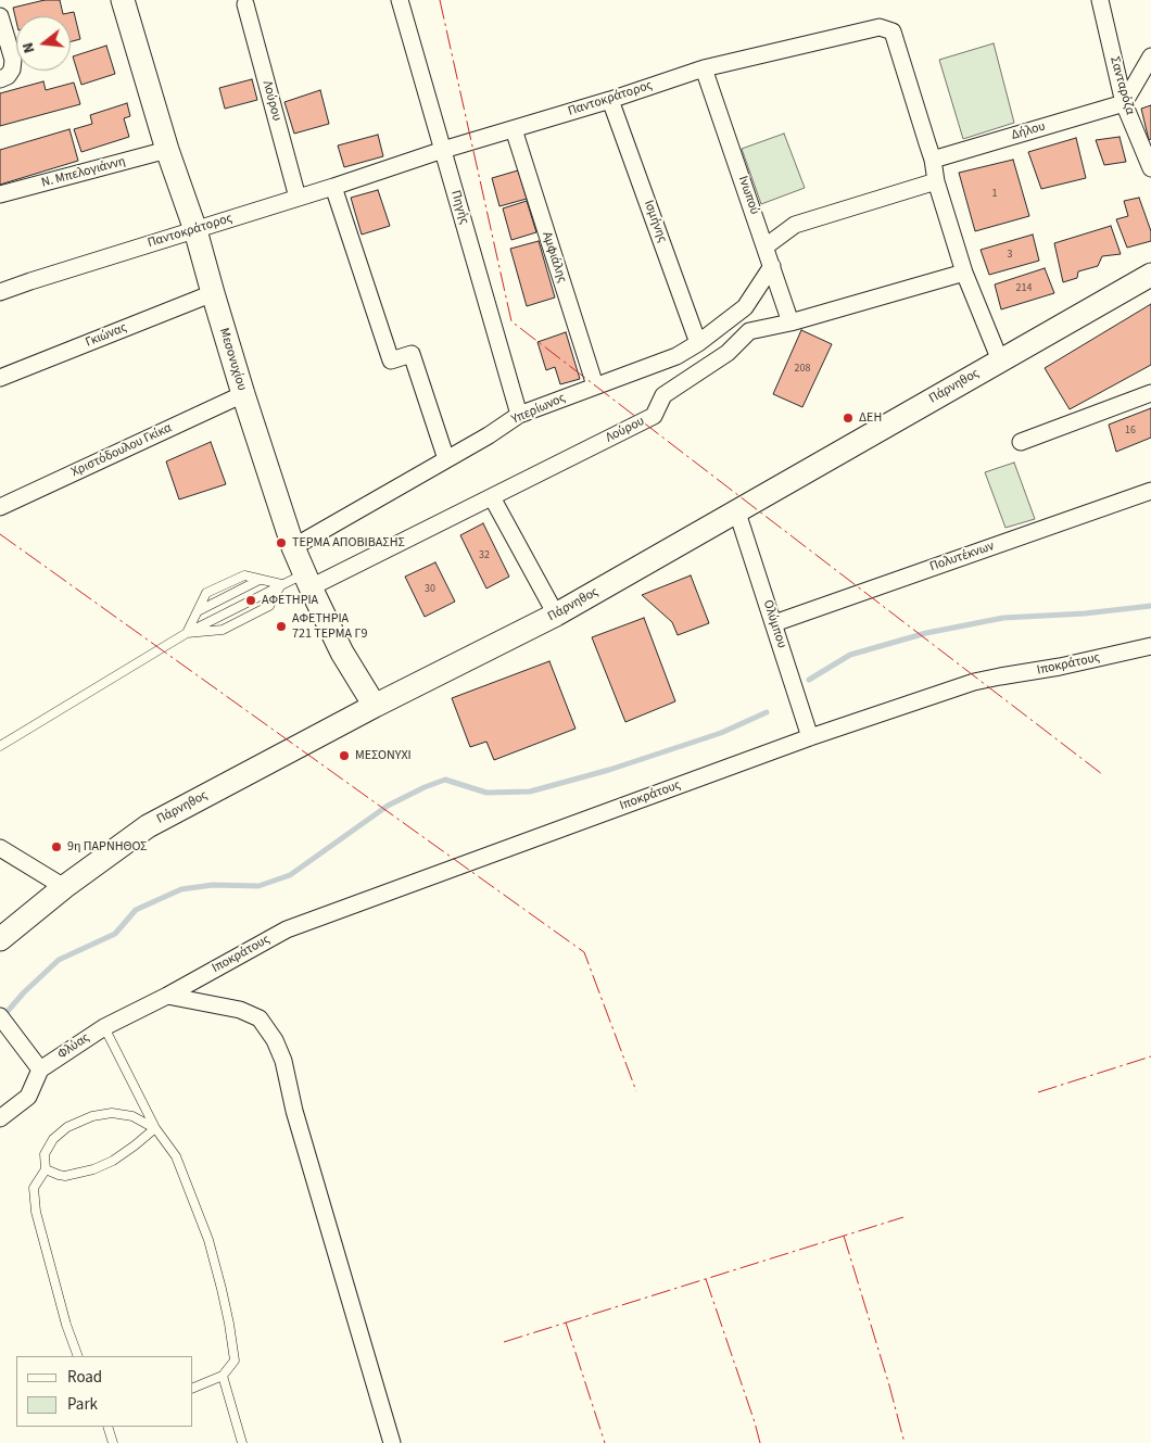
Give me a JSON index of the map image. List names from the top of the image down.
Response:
{
  "streets": {
    "main road": ["Μεσονυχίου", "Πάρνηθος"],
    "street": [
      "Σανταρόζα",
      "Παντοκράτορος",
      "Λούρου",
      "Δήλου",
      "Ν. Μπελογιάννη",
      "Ινωπού",
      "Πηγής",
      "Ισμήνης",
      "Αμφιάλης",
      "Γκιώνας",
      "Υπερίωνος",
      "Χριστόδουλου Γκίκα",
      "Πολυτέκνων",
      "Ολύμπου",
      "Ιποκράτους",
      "Φλύας"
    ]
  },
  "crossings": [
    ["Σανταρόζα", "Δήλου"],
    ["Παντοκράτορος", "Λούρου"],
    ["Παντοκράτορος", "Δήλου"],
    ["Παντοκράτορος", "Ινωπού"],
    ["Παντοκράτορος", "Πηγής"],
    ["Παντοκράτορος", "Ισμήνης"],
    ["Παντοκράτορος", "Αμφιάλης"],
    ["Παντοκράτορος", "Μεσονυχίου"],
    ["Παντοκράτορος", "Πάρνηθος"],
    ["Λούρου", "Ινωπού"],
    ["Λούρου", "Μεσονυχίου"],
    ["Ν. Μπελογιάννη", "Μεσονυχίου"],
    ["Ινωπού", "Υπερίωνος"],
    ["Πηγής", "Υπερίωνος"],
    ["Ισμήνης", "Υπερίωνος"],
    ["Αμφιάλης", "Υπερίωνος"],
    ["Γκιώνας", "Μεσονυχίου"],
    ["Μεσονυχίου", "Πάρνηθος"],
    ["Μεσονυχίου", "Υπερίωνος"],
    ["Μεσονυχίου", "Χριστόδουλου Γκίκα"],
    ["Πάρνηθος", "Ολύμπου"],
    ["Πολυτέκνων", "Ολύμπου"],
    ["Ολύμπου", "Ιποκράτους"],
    ["Ιποκράτους", "Φλύας"]
  ],
  "places": [
    "ΔΕΗ",
    "ΤΕΡΜΑ ΑΠΟΒΙΒΑΣΗΣ",
    "ΑΦΕΤΗΡΙΑ",
    "ΑΦΕΤΗΡΙΑ 721 ΤΕΡΜΑ Γ9",
    "ΜΕΣΟΝΥΧΙ",
    "9η ΠΑΡΝΗΘΟΣ"
  ],
  "house_numbers": [
    "1",
    "3",
    "214",
    "208",
    "16",
    "32",
    "30"
  ],
  "legend": ["Road", "Park"],
  "north": "left"
}
